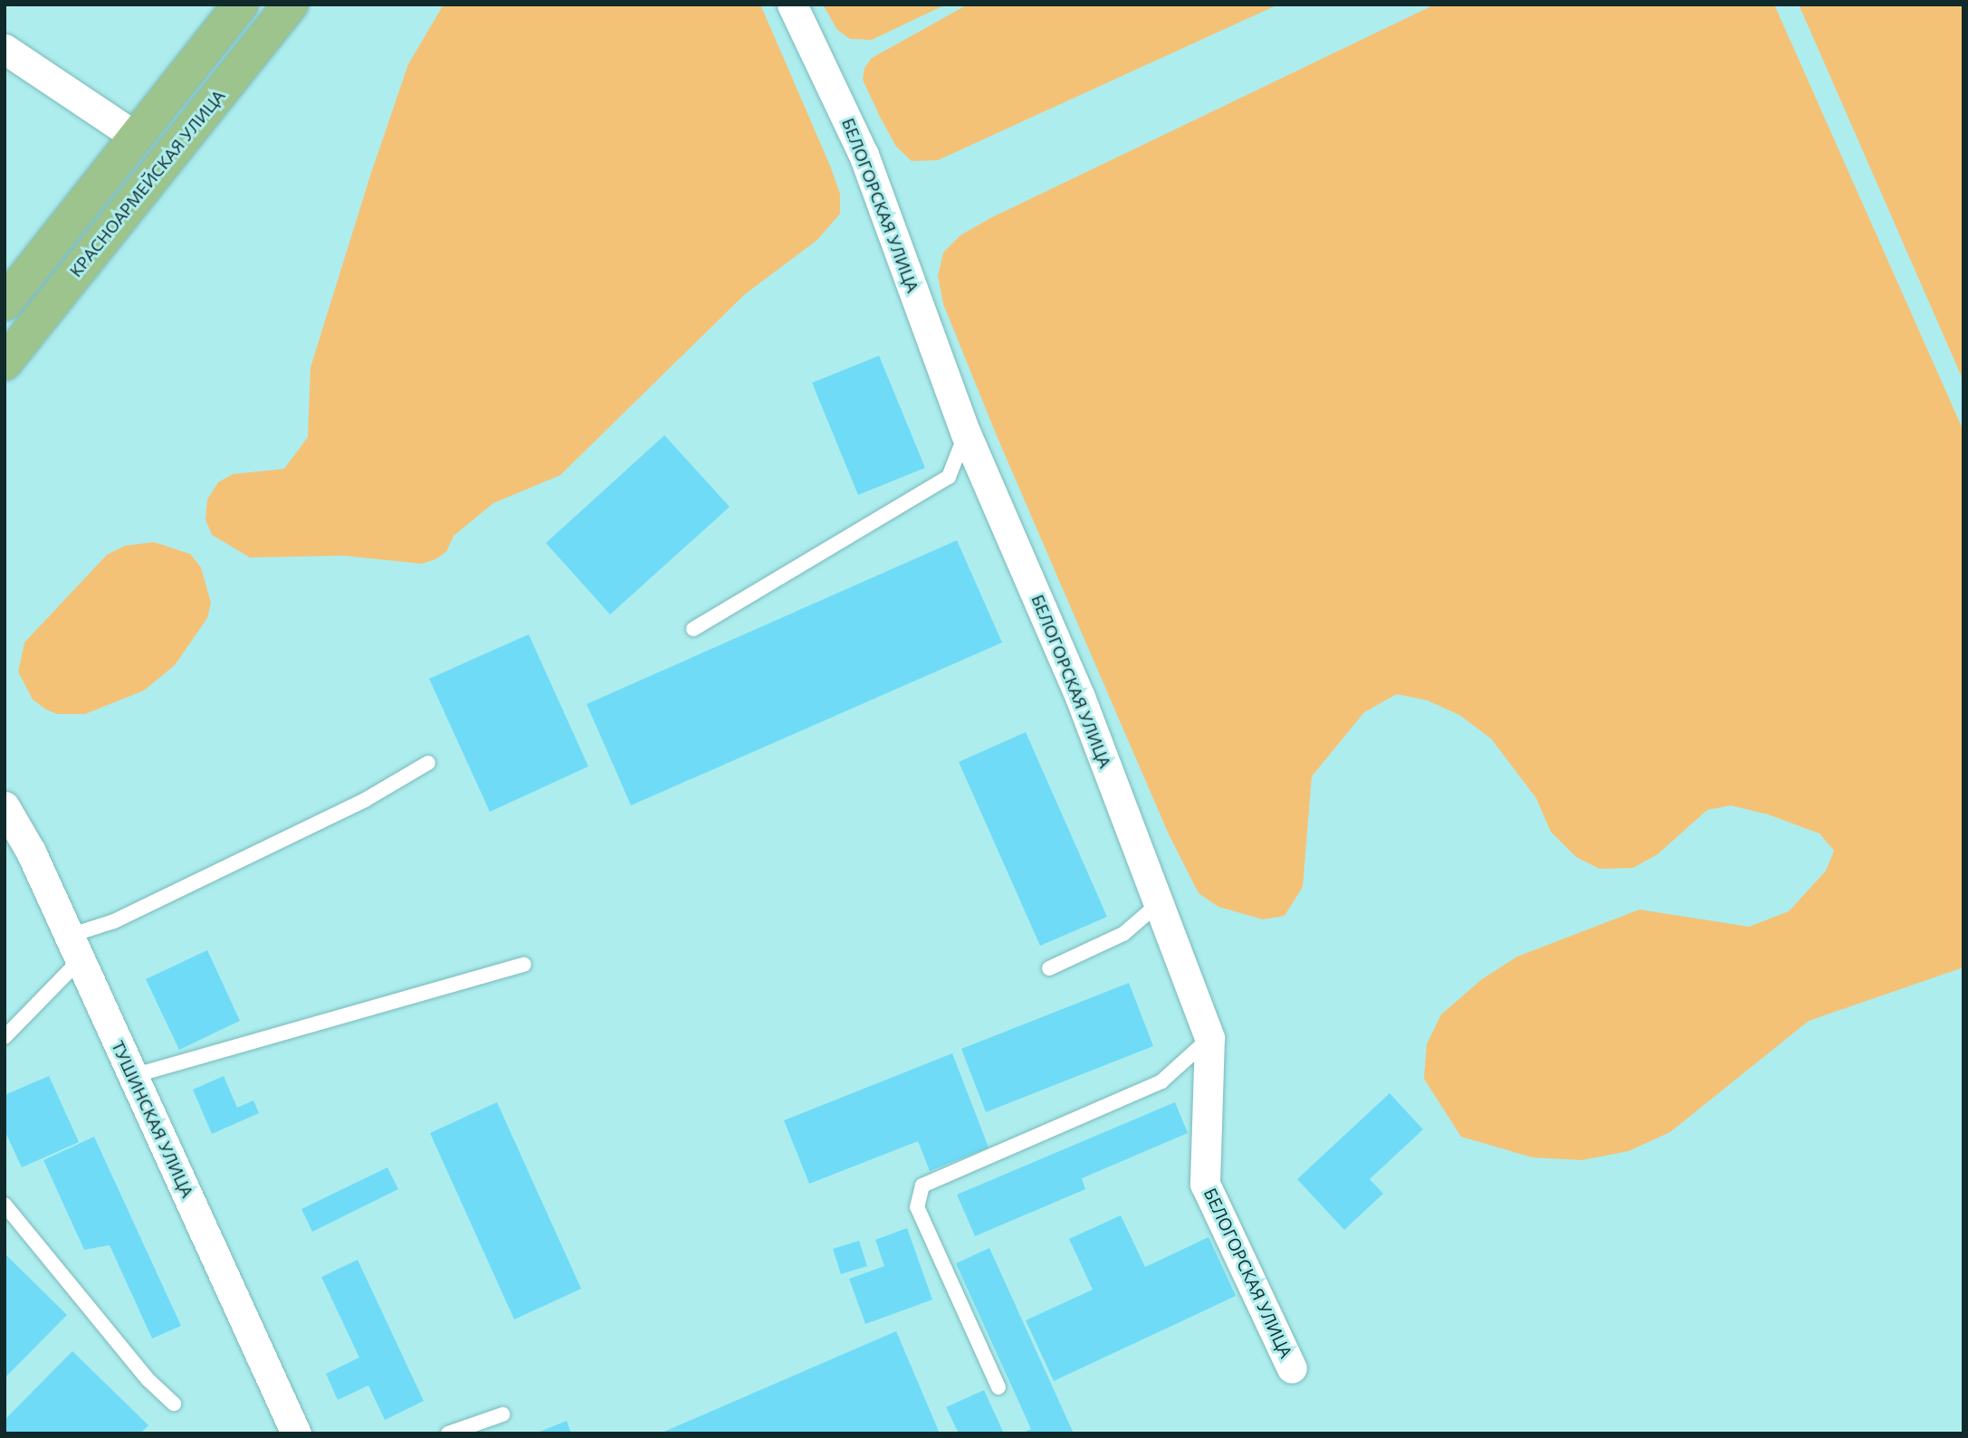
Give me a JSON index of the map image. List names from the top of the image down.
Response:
{
  "streets": {
    "main road": ["КРАСНОАРМЕЙСКАЯ УЛИЦА"],
    "street": ["БЕЛОГОРСКАЯ УЛИЦА", "ТУШИНСКАЯ УЛИЦА"]
  }
}
